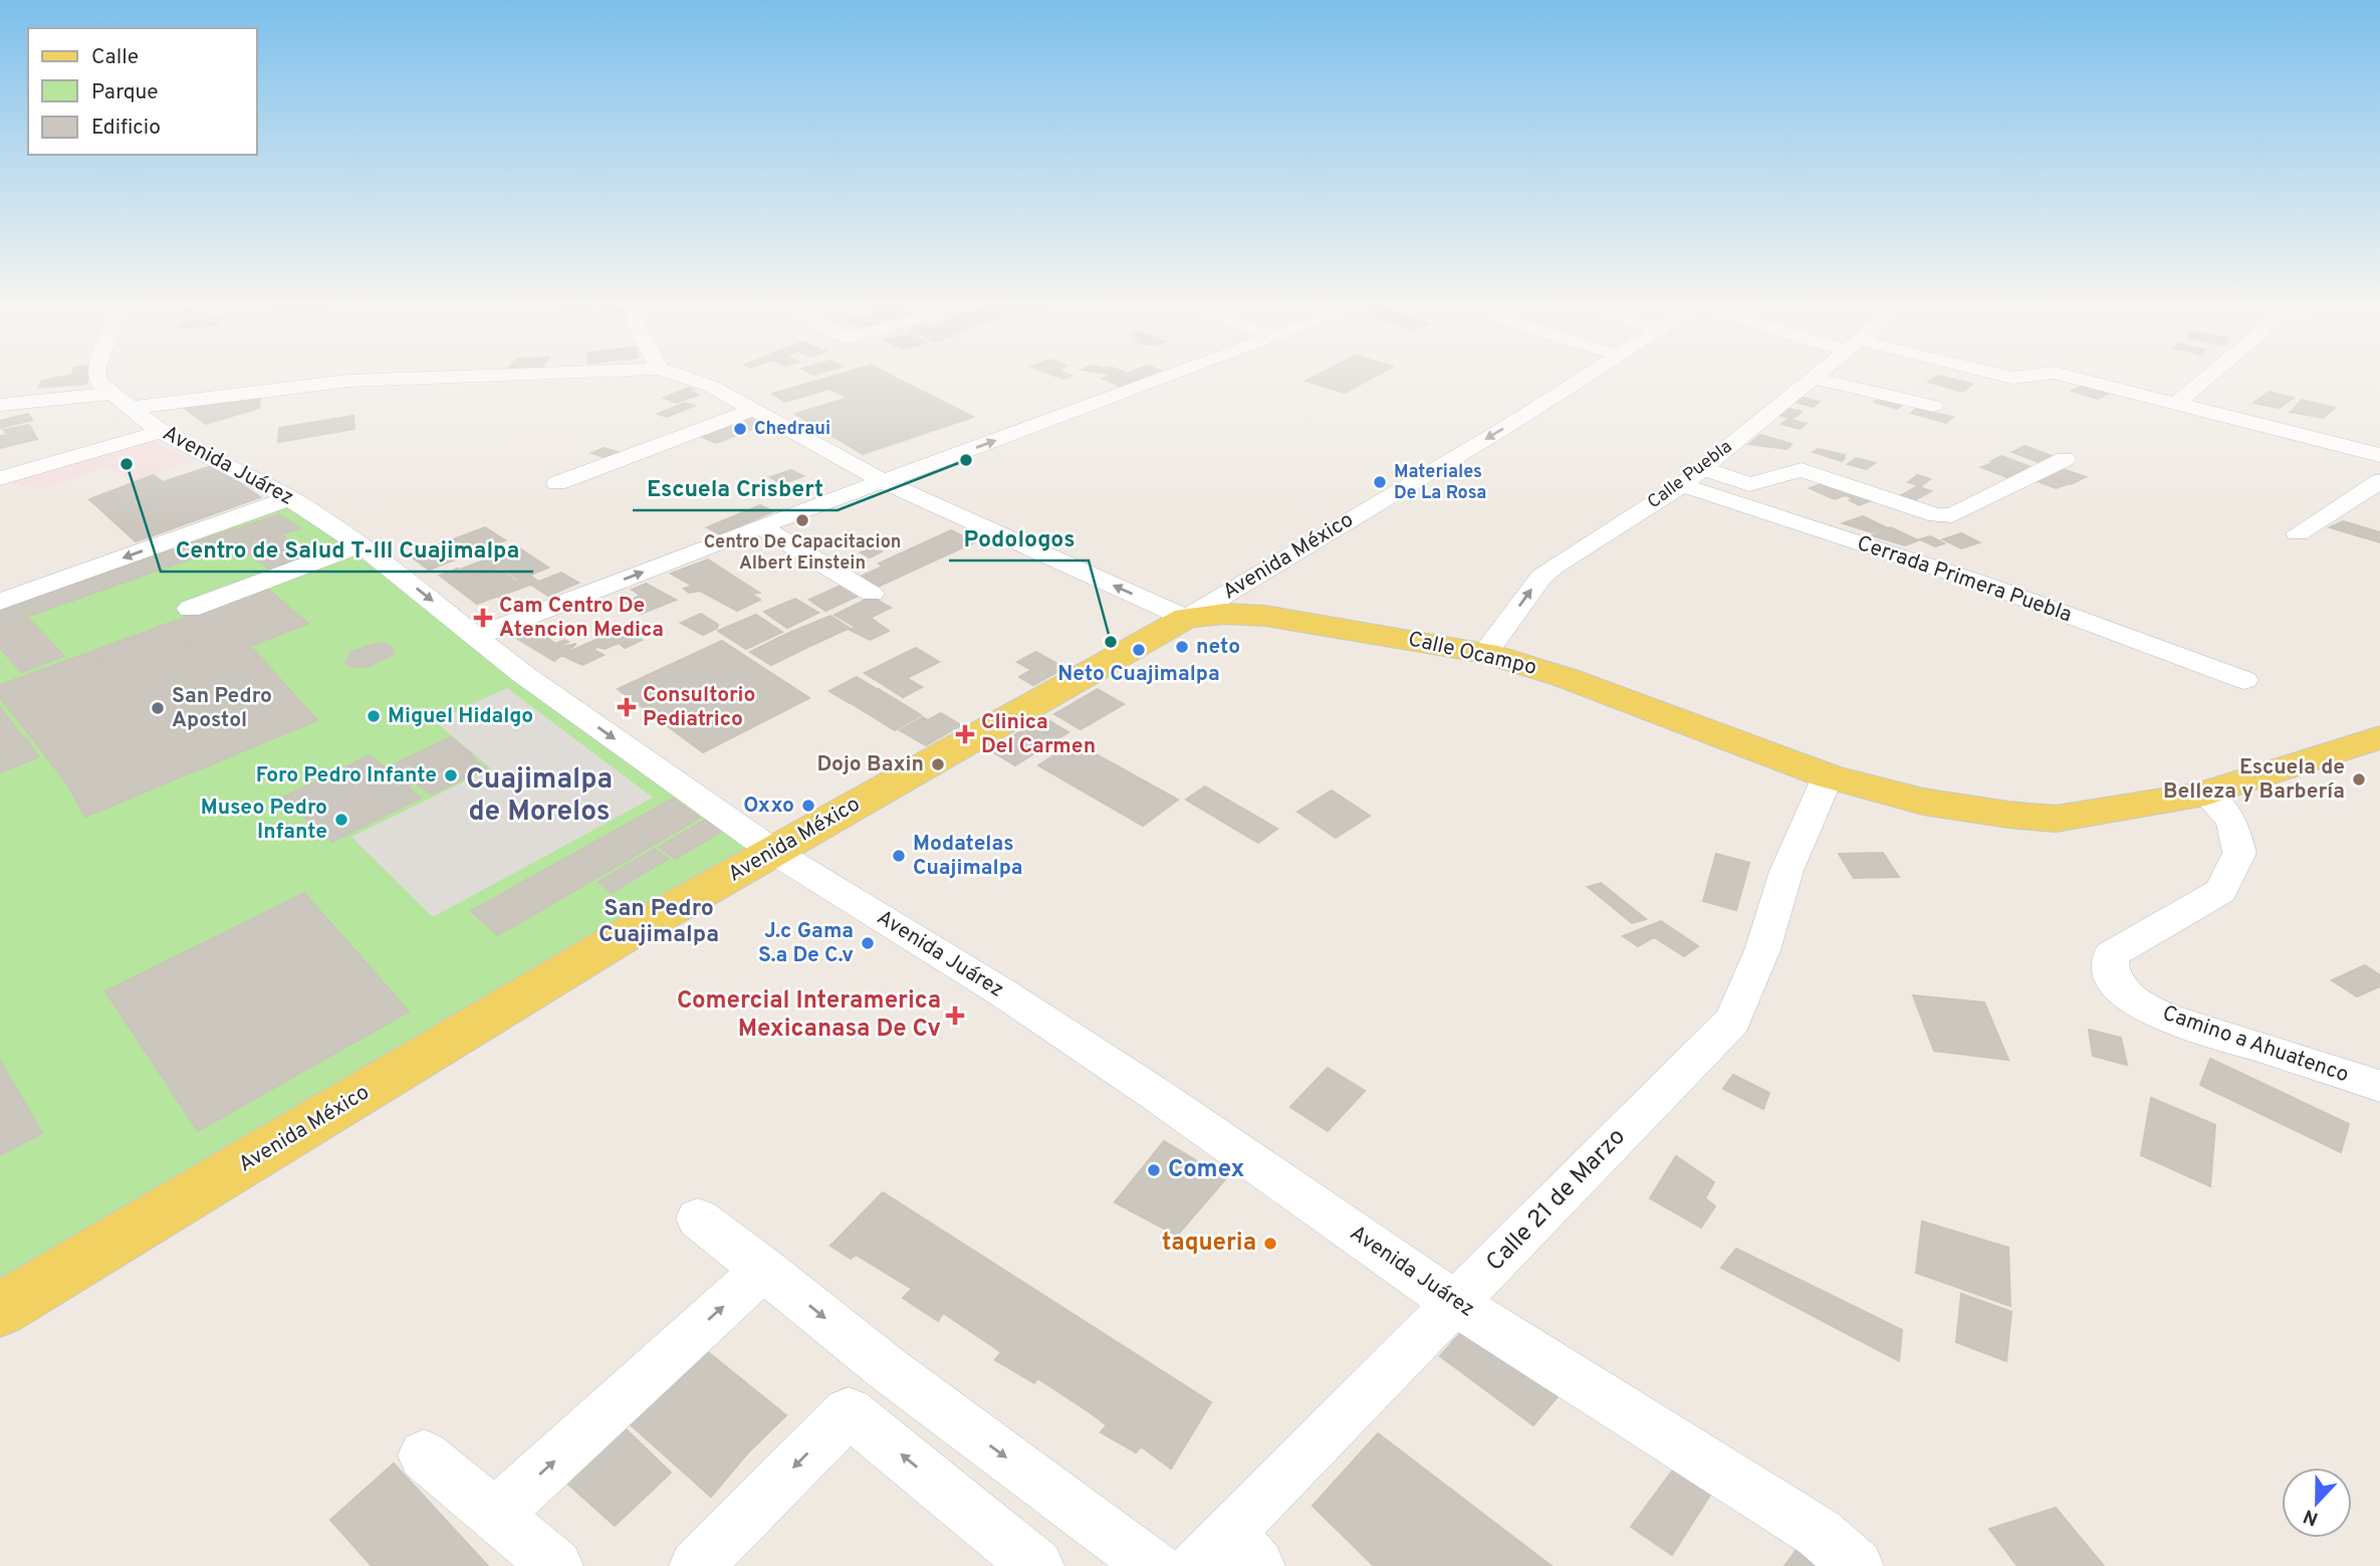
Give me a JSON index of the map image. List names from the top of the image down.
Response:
{
  "streets": {
    "main road": ["Avenida México", "Calle Ocampo"],
    "street": [
      "Avenida Juárez",
      "Calle Puebla",
      "Cerrada Primera Puebla",
      "Camino a Ahuatenco",
      "Calle 21 de Marzo"
    ]
  },
  "crossings": [
    ["Avenida Juárez", "Avenida México"],
    ["Avenida Juárez", "Calle 21 de Marzo"],
    ["Calle Puebla", "Cerrada Primera Puebla"],
    ["Calle Puebla", "Calle Ocampo"],
    ["Avenida México", "Calle Ocampo"],
    ["Calle Ocampo", "Camino a Ahuatenco"],
    ["Calle Ocampo", "Calle 21 de Marzo"]
  ],
  "one_way": ["Calle Puebla"],
  "districts": ["Cuajimalpa de Morelos", "San Pedro Cuajimalpa"],
  "places": {
    "other": [
      "Chedraui",
      "Escuela Crisbert",
      "Centro de Salud T-lll Cuajimalpa",
      "Materiales De La Rosa",
      "Centro De Capacitacion Albert Einstein",
      "Podologos",
      "neto",
      "Neto Cuajimalpa",
      "San Pedro Apostol",
      "Miguel Hidalgo",
      "Dojo Baxin",
      "Foro Pedro Infante",
      "Escuela de Belleza y Barbería",
      "Oxxo",
      "Museo Pedro Infante",
      "Modatelas Cuajimalpa",
      "J.c Gama S.a De C.v",
      "Comex",
      "taqueria"
    ],
    "health": [
      "Cam Centro De Atencion Medica",
      "Consultorio Pediatrico",
      "Clinica Del Carmen",
      "Comercial Interamerica Mexicanasa De Cv"
    ]
  },
  "legend": ["Calle", "Parque", "Edificio"],
  "north": "bottom"
}
